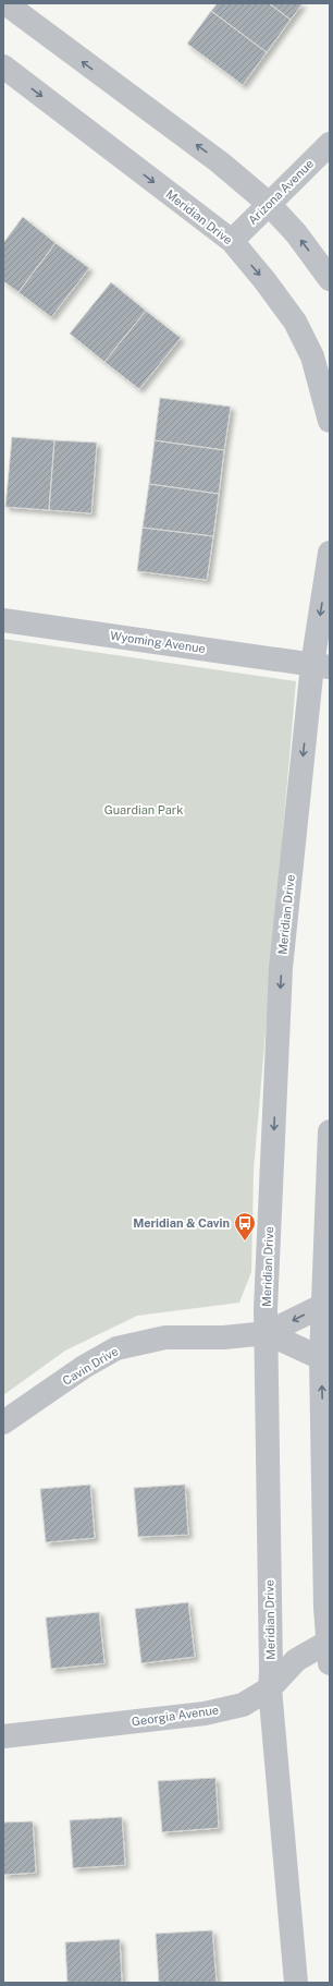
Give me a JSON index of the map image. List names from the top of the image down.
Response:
{
  "streets": {
    "street": [
      "Arizona Avenue",
      "Meridian Drive",
      "Wyoming Avenue",
      "Cavin Drive",
      "Georgia Avenue"
    ]
  },
  "crossings": [
    ["Arizona Avenue", "Meridian Drive"],
    ["Meridian Drive", "Wyoming Avenue"],
    ["Meridian Drive", "Cavin Drive"],
    ["Meridian Drive", "Georgia Avenue"]
  ],
  "one_way": ["Meridian Drive"],
  "parks": ["Guardian Park"],
  "places": {
    "bus stop": ["Meridian & Cavin"]
  }
}
